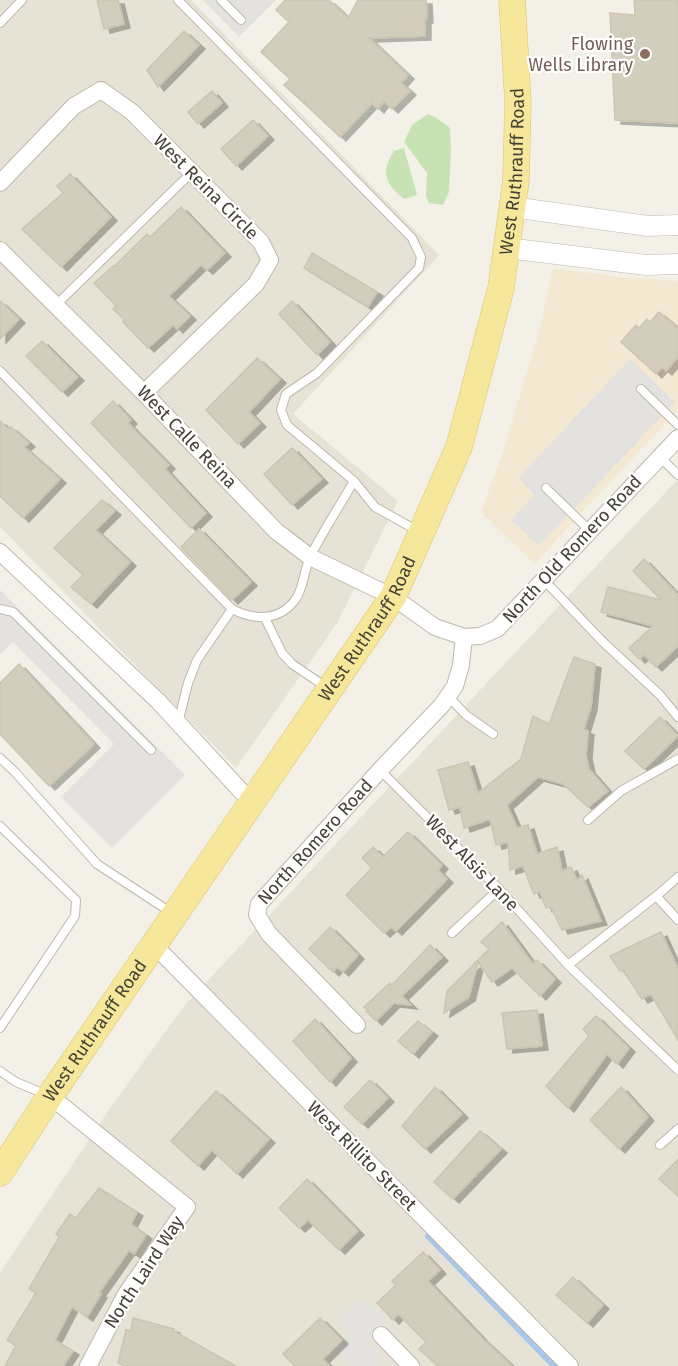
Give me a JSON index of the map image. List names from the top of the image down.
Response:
{
  "streets": {
    "main road": ["West Ruthrauff Road"],
    "street": [
      "West Reina Circle",
      "West Calle Reina",
      "North Old Romero Road",
      "North Romero Road",
      "West Rillito Street",
      "North Laird Way"
    ],
    "lane": ["West Alsis Lane"]
  },
  "crossings": [
    ["West Ruthrauff Road", "West Calle Reina"],
    ["West Ruthrauff Road", "West Rillito Street"],
    ["West Ruthrauff Road", "North Laird Way"],
    ["West Reina Circle", "West Calle Reina"],
    ["North Romero Road", "West Alsis Lane"]
  ],
  "places": ["Flowing Wells Library"]
}
